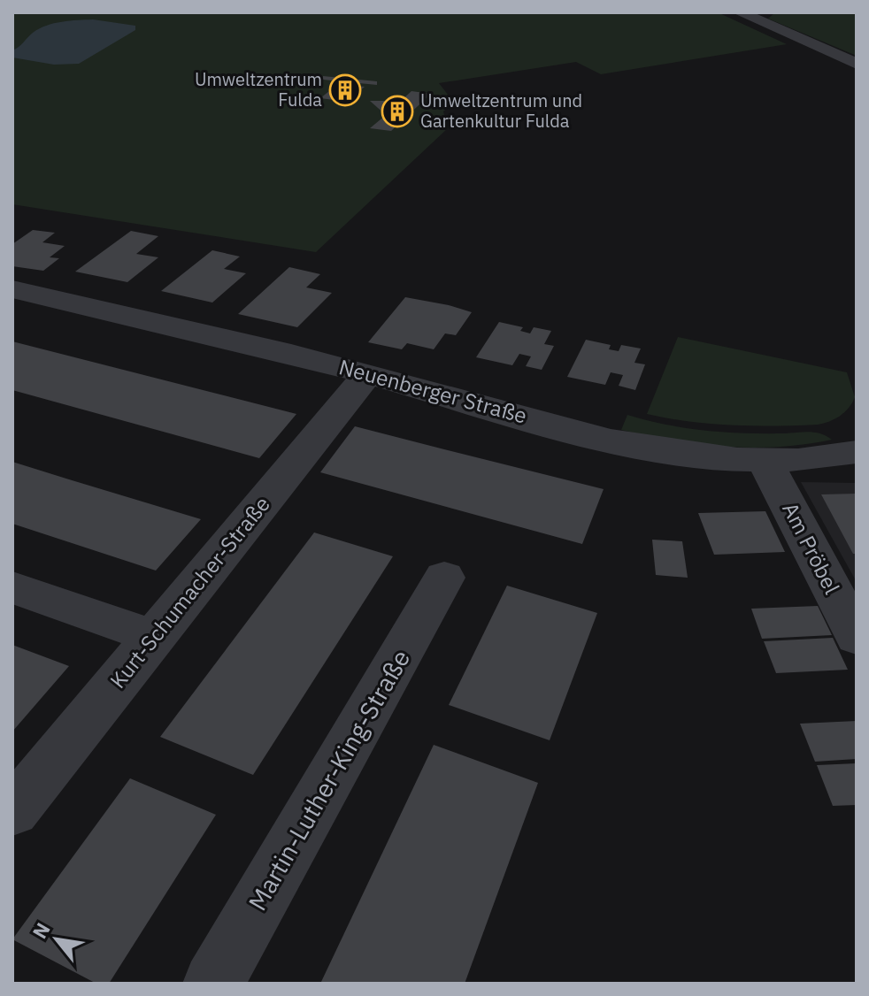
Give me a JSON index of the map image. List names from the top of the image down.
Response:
{
  "streets": {
    "street": [
      "Neuenberger Straße",
      "Am Pröbel",
      "Kurt-Schumacher-Straße",
      "Martin-Luther-King-Straße"
    ]
  },
  "crossings": [
    ["Neuenberger Straße", "Am Pröbel"],
    ["Neuenberger Straße", "Kurt-Schumacher-Straße"]
  ],
  "places": {
    "building": ["Umweltzentrum Fulda", "Umweltzentrum und Gartenkultur Fulda"]
  },
  "north": "top left"
}
